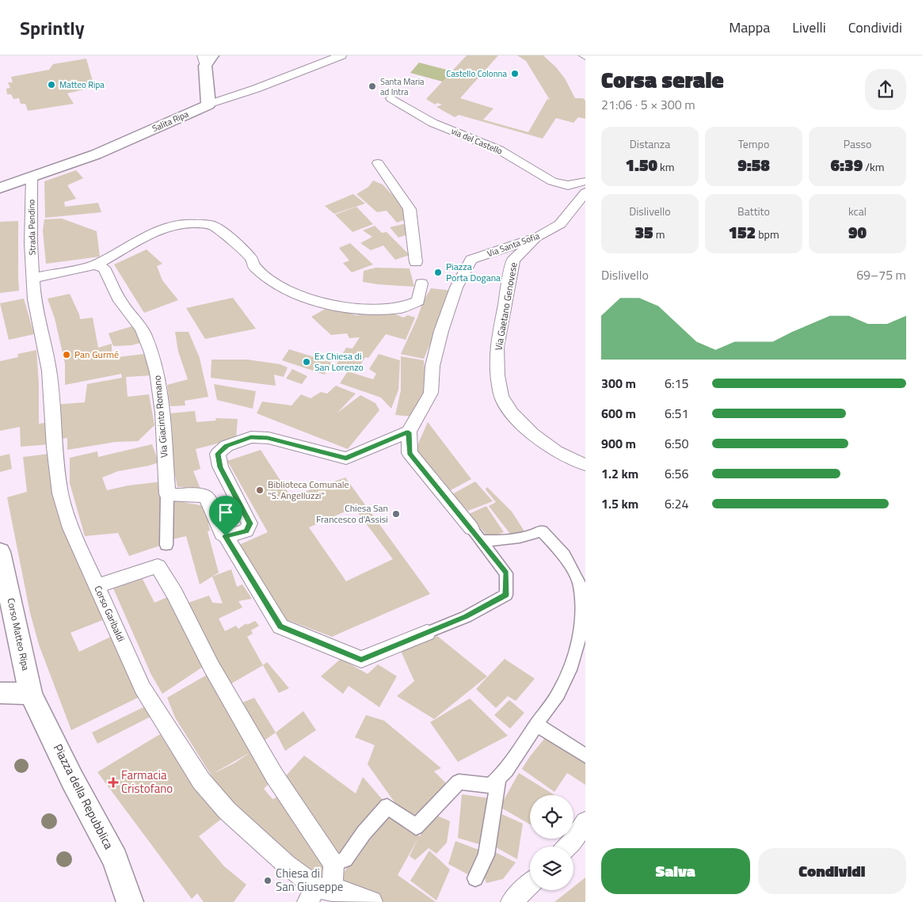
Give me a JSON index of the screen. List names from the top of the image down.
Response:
{
  "streets": {
    "street": [
      "Salita Ripa",
      "via del Castello",
      "Strada Pendino",
      "Via Santa Sofia",
      "Via Gaetano Genovese",
      "Via Giacinto Romano",
      "Corso Garibaldi",
      "Corso Matteo Ripa",
      "Piazza della Repubblica"
    ]
  },
  "crossings": [
    ["Salita Ripa", "Strada Pendino"],
    ["Strada Pendino", "Corso Garibaldi"],
    ["Via Santa Sofia", "Via Gaetano Genovese"],
    ["Corso Matteo Ripa", "Piazza della Repubblica"]
  ],
  "places": {
    "other": [
      "Castello Colonna",
      "Matteo Ripa",
      "Santa Maria ad Intra",
      "Piazza Porta Dogana",
      "Pan Gurmé",
      "Ex Chiesa di San Lorenzo",
      "Biblioteca Comunale \"S. Angelluzzi\"",
      "Chiesa San Francesco d'Assisi",
      "Chiesa di San Giuseppe"
    ],
    "health": ["Farmacia Cristofano"]
  },
  "page": {
    "header": "Sprintly",
    "nav": ["Mappa", "Livelli", "Condividi"],
    "heading": ["Corsa serale", "21:06 · 5 × 300 m"],
    "stats": [
      ["Distanza", "1.50 km"],
      ["Tempo", "9:58"],
      ["Passo", "6:39 /km"],
      ["Dislivello", "35 m"],
      ["Battito", "152 bpm"],
      ["kcal", "90"]
    ],
    "chart": ["Dislivello", "69–75 m"],
    "list": [
      {
        "name": "300 m",
        "note": "6:15"
      },
      {
        "name": "600 m",
        "note": "6:51"
      },
      {
        "name": "900 m",
        "note": "6:50"
      },
      {
        "name": "1.2 km",
        "note": "6:56"
      },
      {
        "name": "1.5 km",
        "note": "6:24"
      }
    ],
    "buttons": ["Salva", "Condividi"]
  }
}
